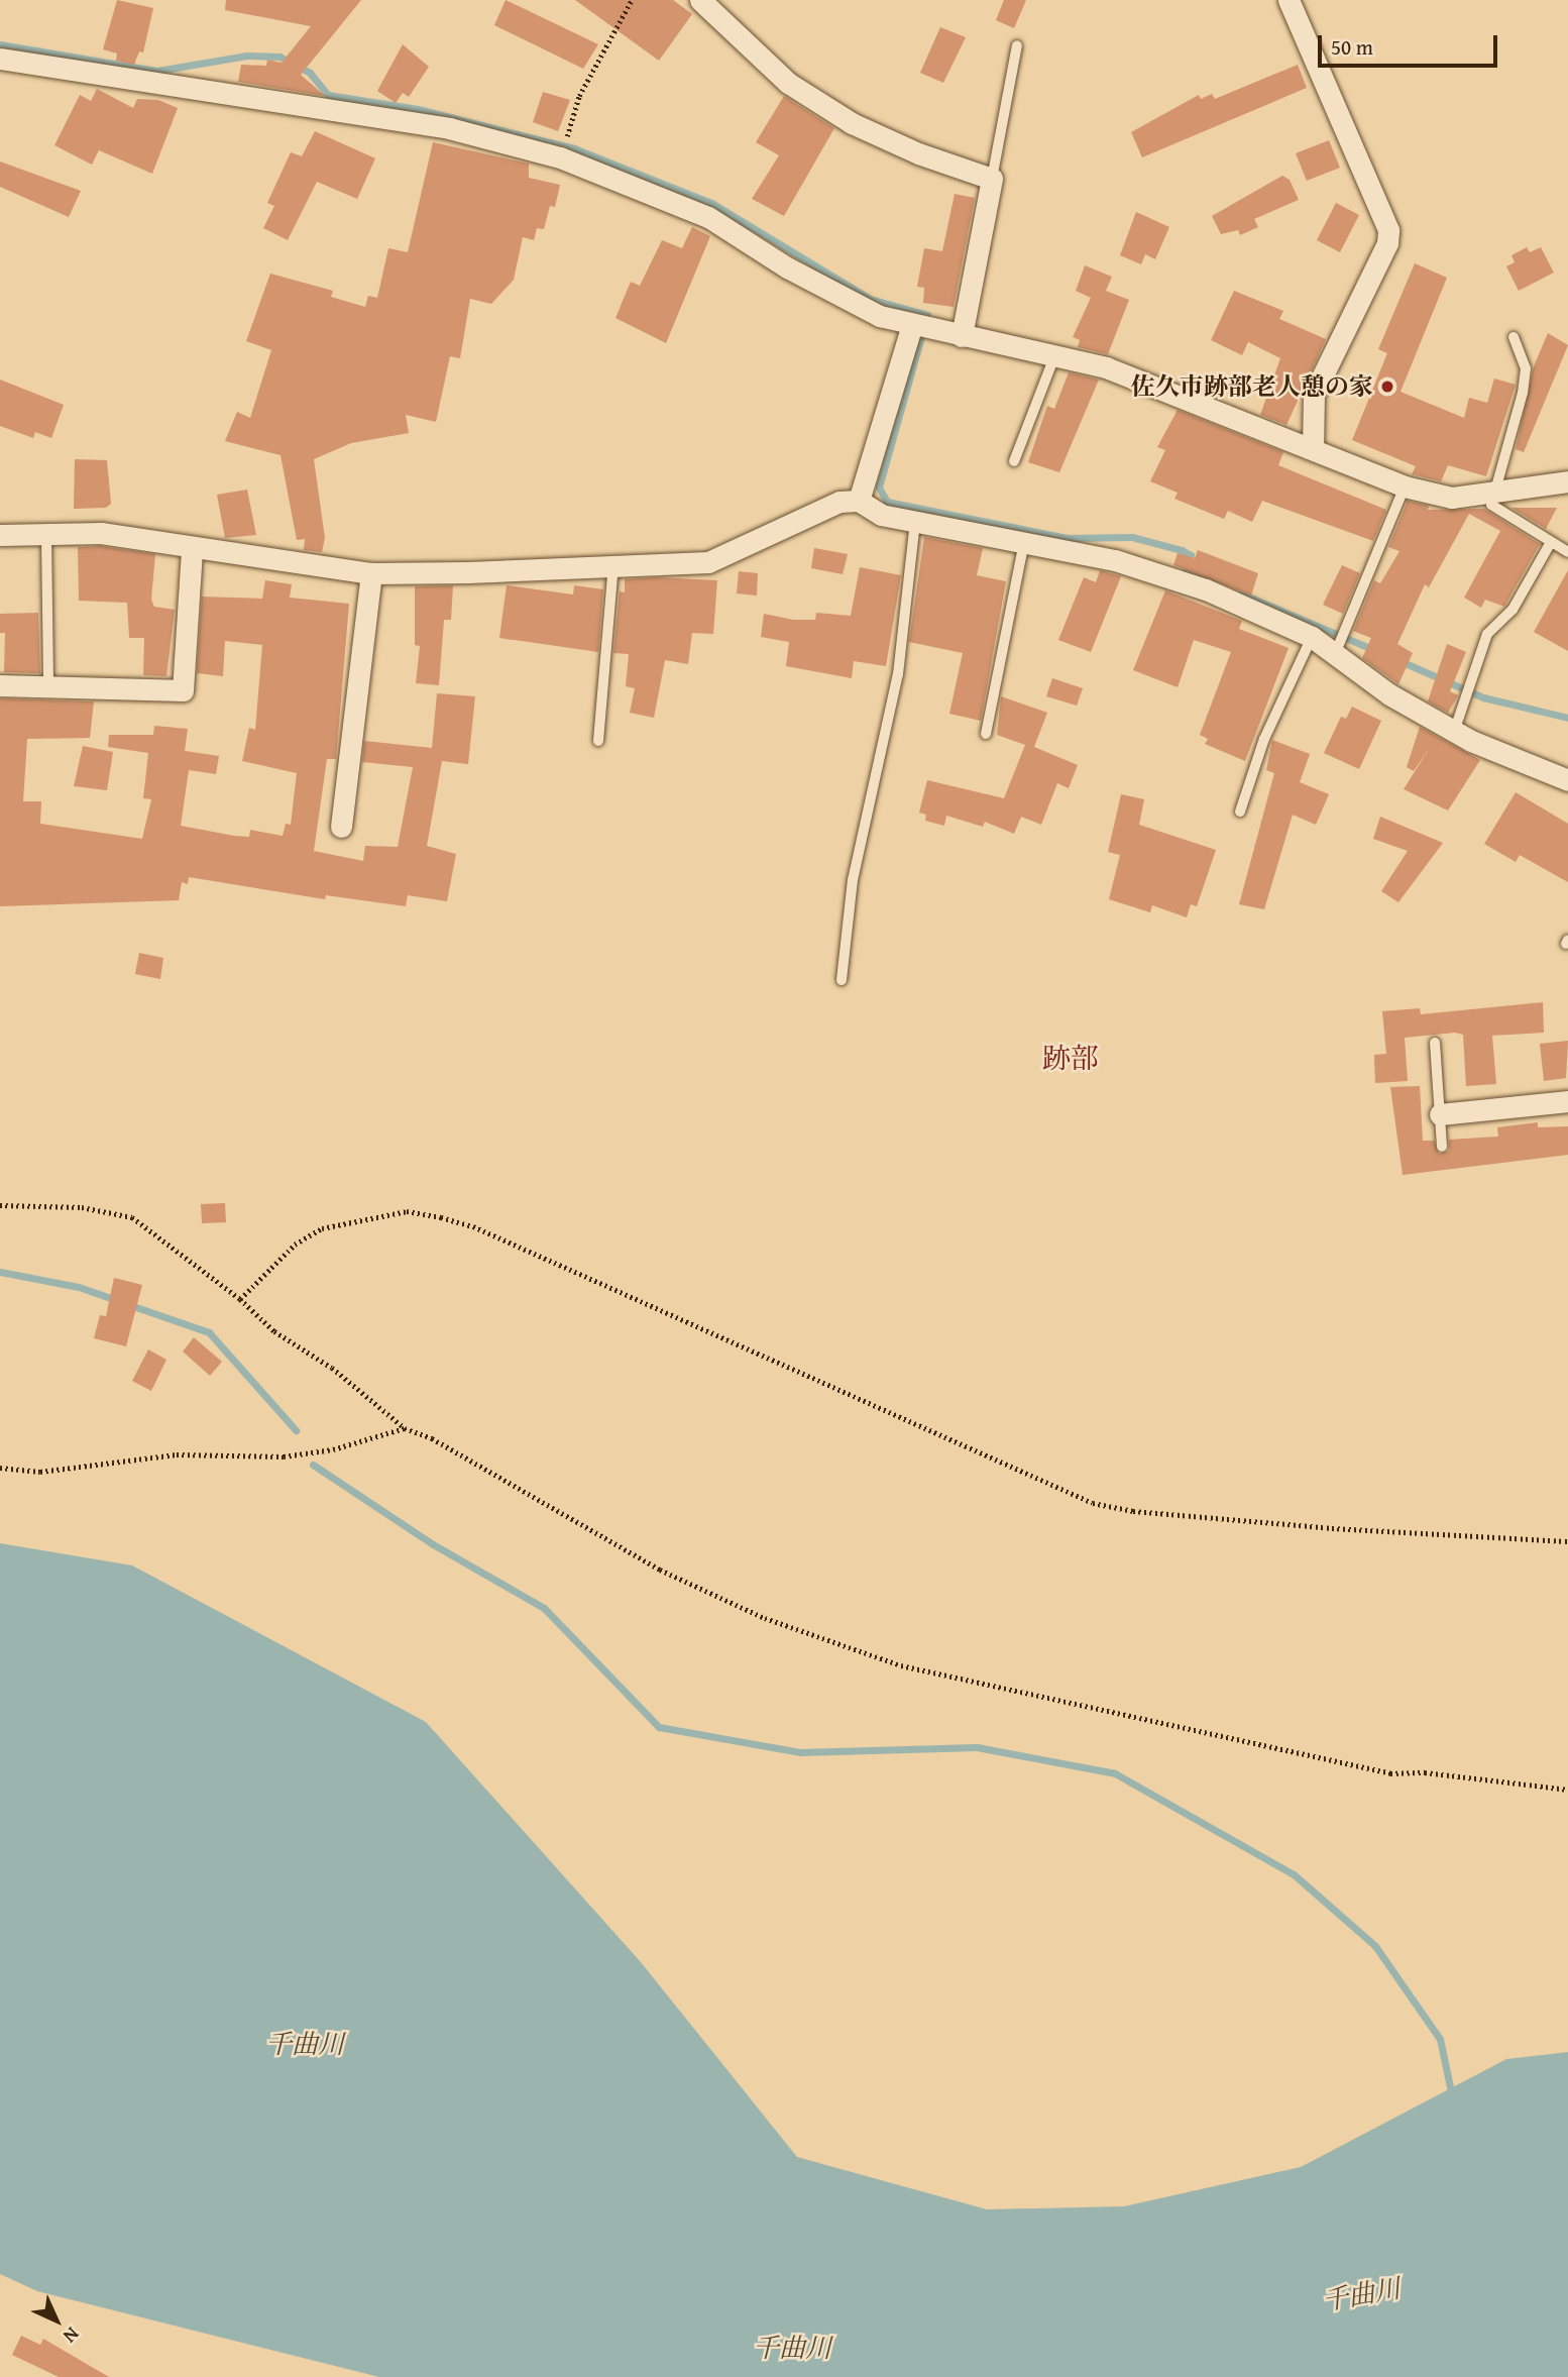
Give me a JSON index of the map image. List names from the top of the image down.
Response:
{
  "districts": ["跡部"],
  "water": ["千曲川"],
  "places": ["佐久市跡部老人憩の家"],
  "scale_bar": "50 m",
  "north": "bottom right"
}
